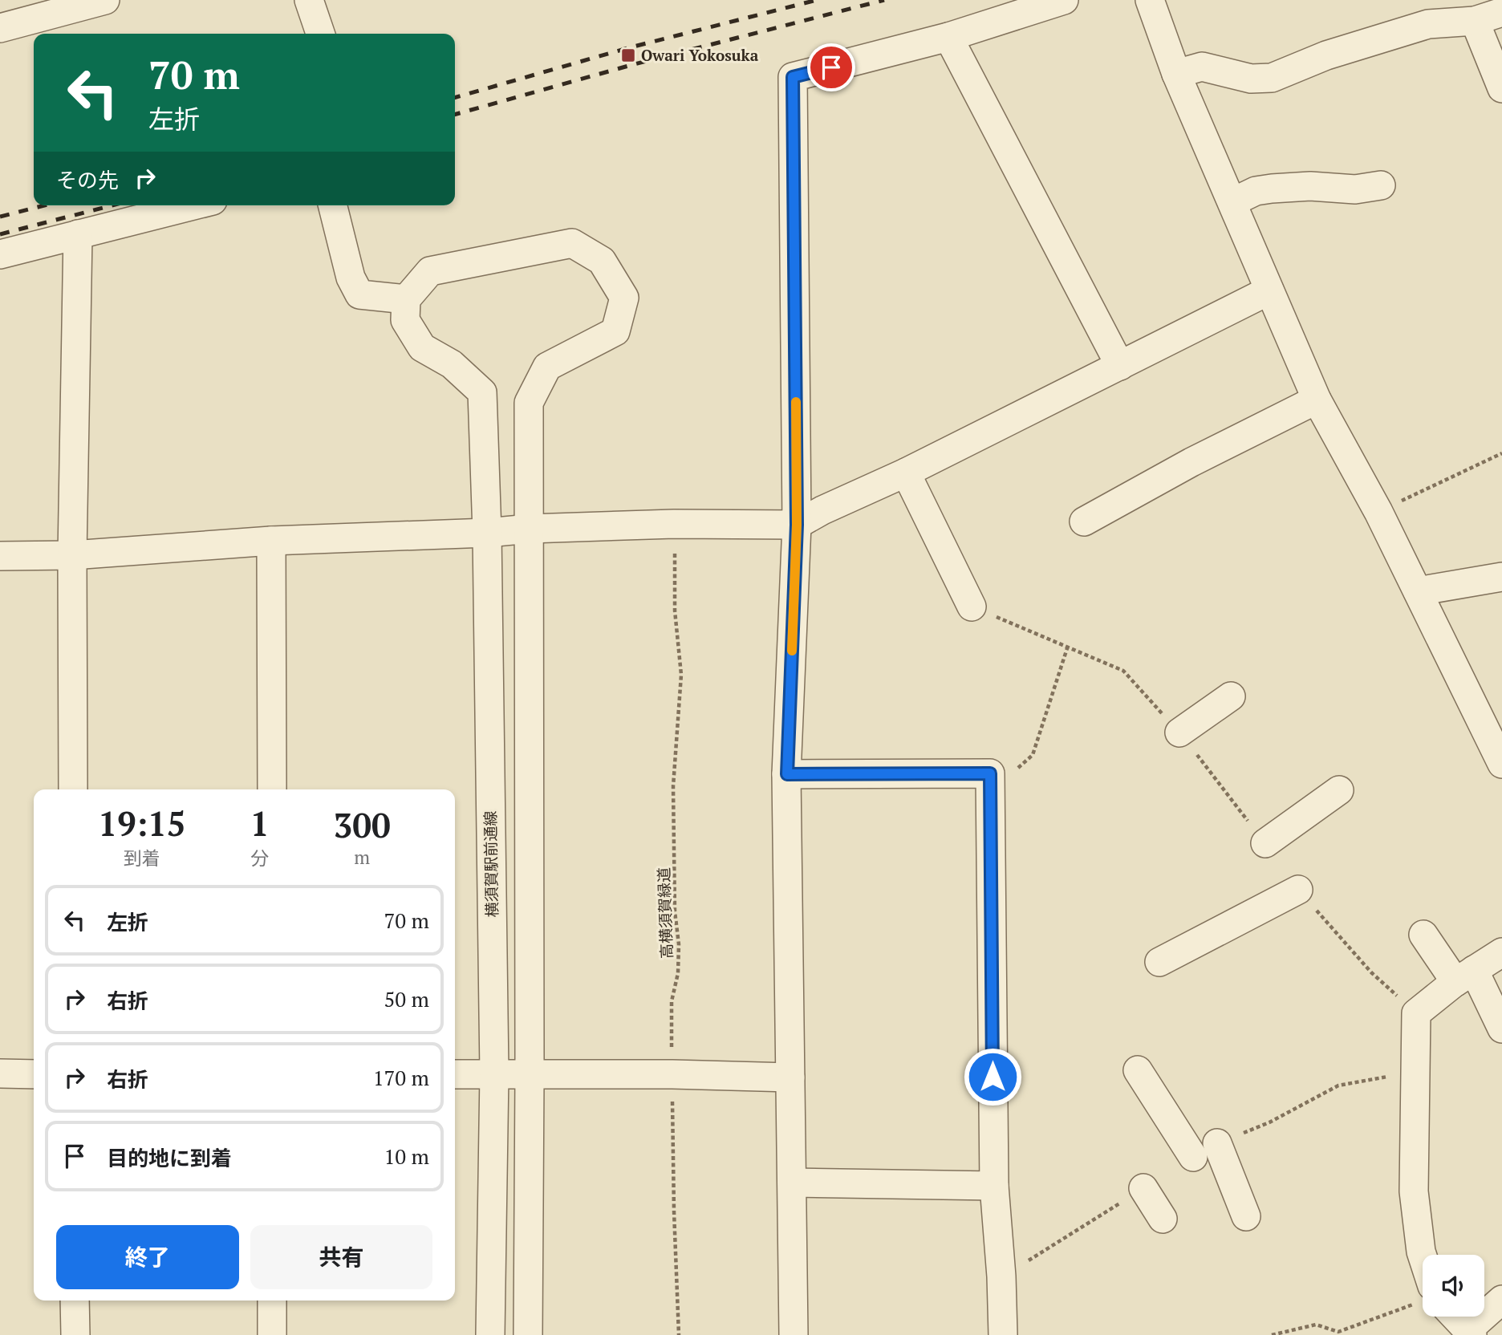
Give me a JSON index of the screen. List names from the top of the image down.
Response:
{
  "streets": {
    "street": ["横須賀駅前通線"],
    "path": ["高横須賀緑道"]
  },
  "places": {
    "transit": ["Owari Yokosuka"]
  },
  "page": {
    "turn": ["70 m", "左折"],
    "then": "その先",
    "eta": [
      "19:15",
      "到着",
      "1",
      "分",
      "300",
      "m"
    ],
    "list": [
      {
        "name": "左折",
        "value": "70 m"
      },
      {
        "name": "右折",
        "value": "50 m"
      },
      {
        "name": "右折",
        "value": "170 m"
      },
      {
        "name": "目的地に到着",
        "value": "10 m"
      }
    ],
    "buttons": ["終了", "共有"]
  }
}
